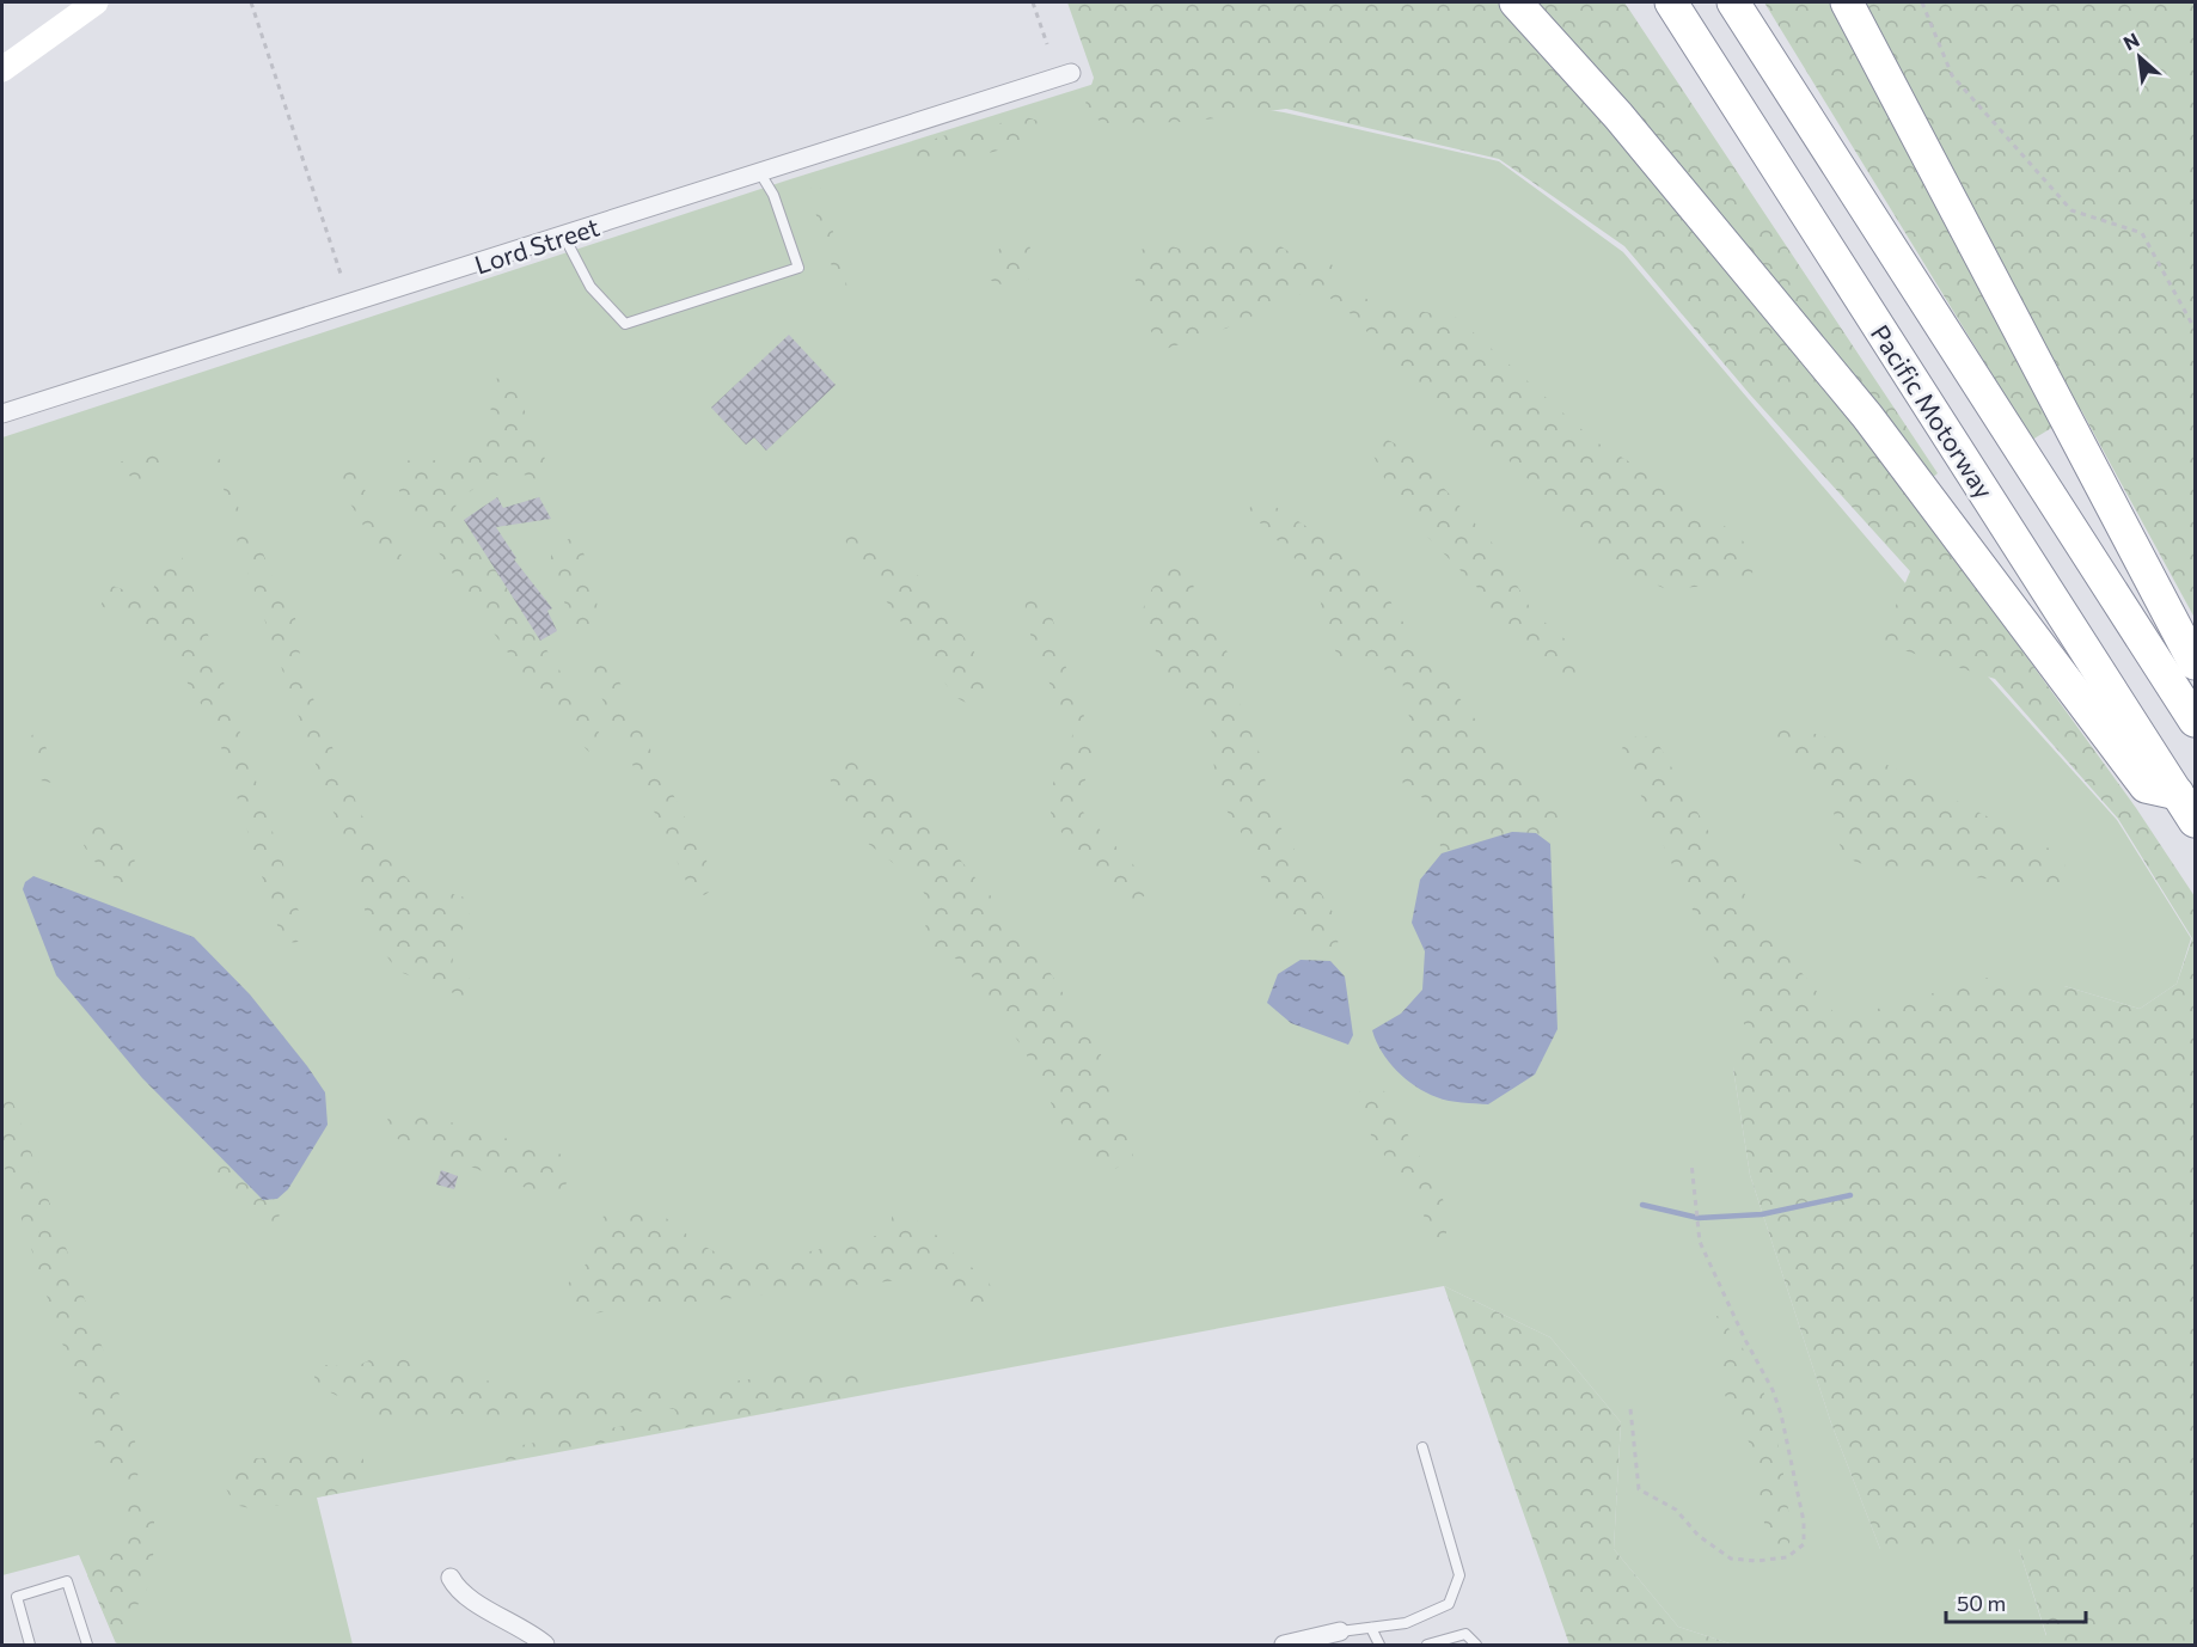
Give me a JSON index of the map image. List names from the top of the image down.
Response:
{
  "streets": {
    "highway": ["Pacific Motorway"],
    "street": ["Lord Street"]
  },
  "scale_bar": "50 m",
  "north": "top left"
}
